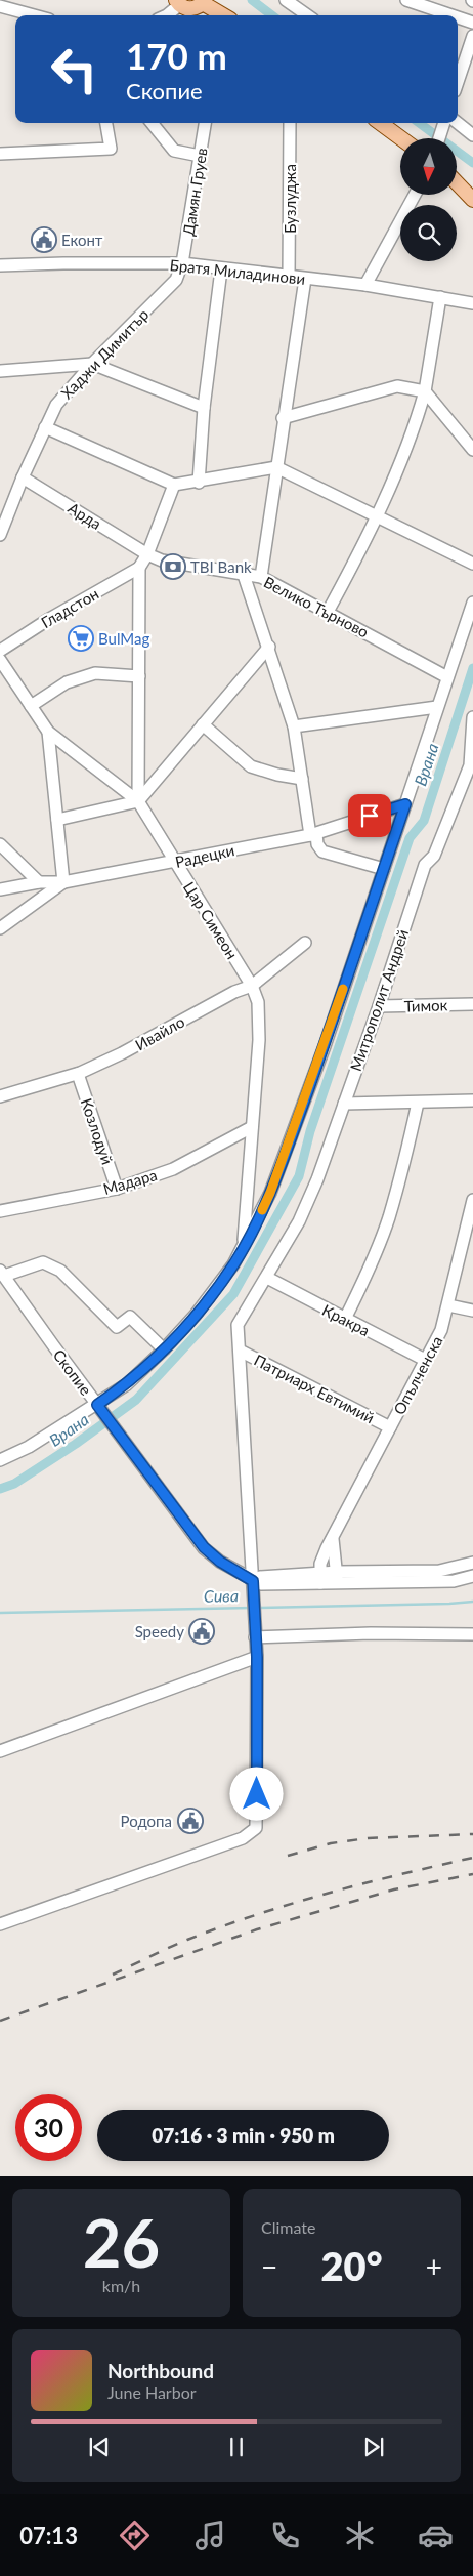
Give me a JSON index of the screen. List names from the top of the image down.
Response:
{
  "streets": {
    "street": [
      "Дамян Груев",
      "Бузлуджа",
      "Братя Миладинови",
      "Хаджи Димитър",
      "Арда",
      "Велико Търново",
      "Гладстон",
      "Радецки",
      "Цар Симеон",
      "Митрополит Андрей",
      "Тимок",
      "Ивайло",
      "Козлодуй",
      "Мадара",
      "Кракра",
      "Скопие",
      "Опълченска",
      "Патриарх Евтимий"
    ]
  },
  "crossings": [
    ["Дамян Груев", "Братя Миладинови"],
    ["Дамян Груев", "Хаджи Димитър"],
    ["Бузлуджа", "Братя Миладинови"],
    ["Братя Миладинови", "Хаджи Димитър"],
    ["Хаджи Димитър", "Арда"],
    ["Арда", "Велико Търново"],
    ["Радецки", "Цар Симеон"],
    ["Цар Симеон", "Ивайло"],
    ["Цар Симеон", "Мадара"],
    ["Митрополит Андрей", "Тимок"],
    ["Митрополит Андрей", "Кракра"],
    ["Митрополит Андрей", "Скопие"],
    ["Митрополит Андрей", "Патриарх Евтимий"],
    ["Ивайло", "Козлодуй"],
    ["Козлодуй", "Мадара"],
    ["Кракра", "Опълченска"],
    ["Опълченска", "Патриарх Евтимий"]
  ],
  "water": ["Врана", "Сива"],
  "places": {
    "public building": ["Еконт", "Speedy", "Родопа"],
    "bank": ["TBI Bank"],
    "supermarket": ["BulMag"]
  },
  "north": "bottom",
  "page": {
    "turn": ["170 m", "Скопие"],
    "limit": "30",
    "trip": "07:16 · 3 min · 950 m",
    "tile": [
      ["26", "km/h"],
      "Climate"
    ],
    "heat": ["−", "20°", "+"],
    "song": ["Northbound", "June Harbor"],
    "tabs": "07:13"
  }
}
